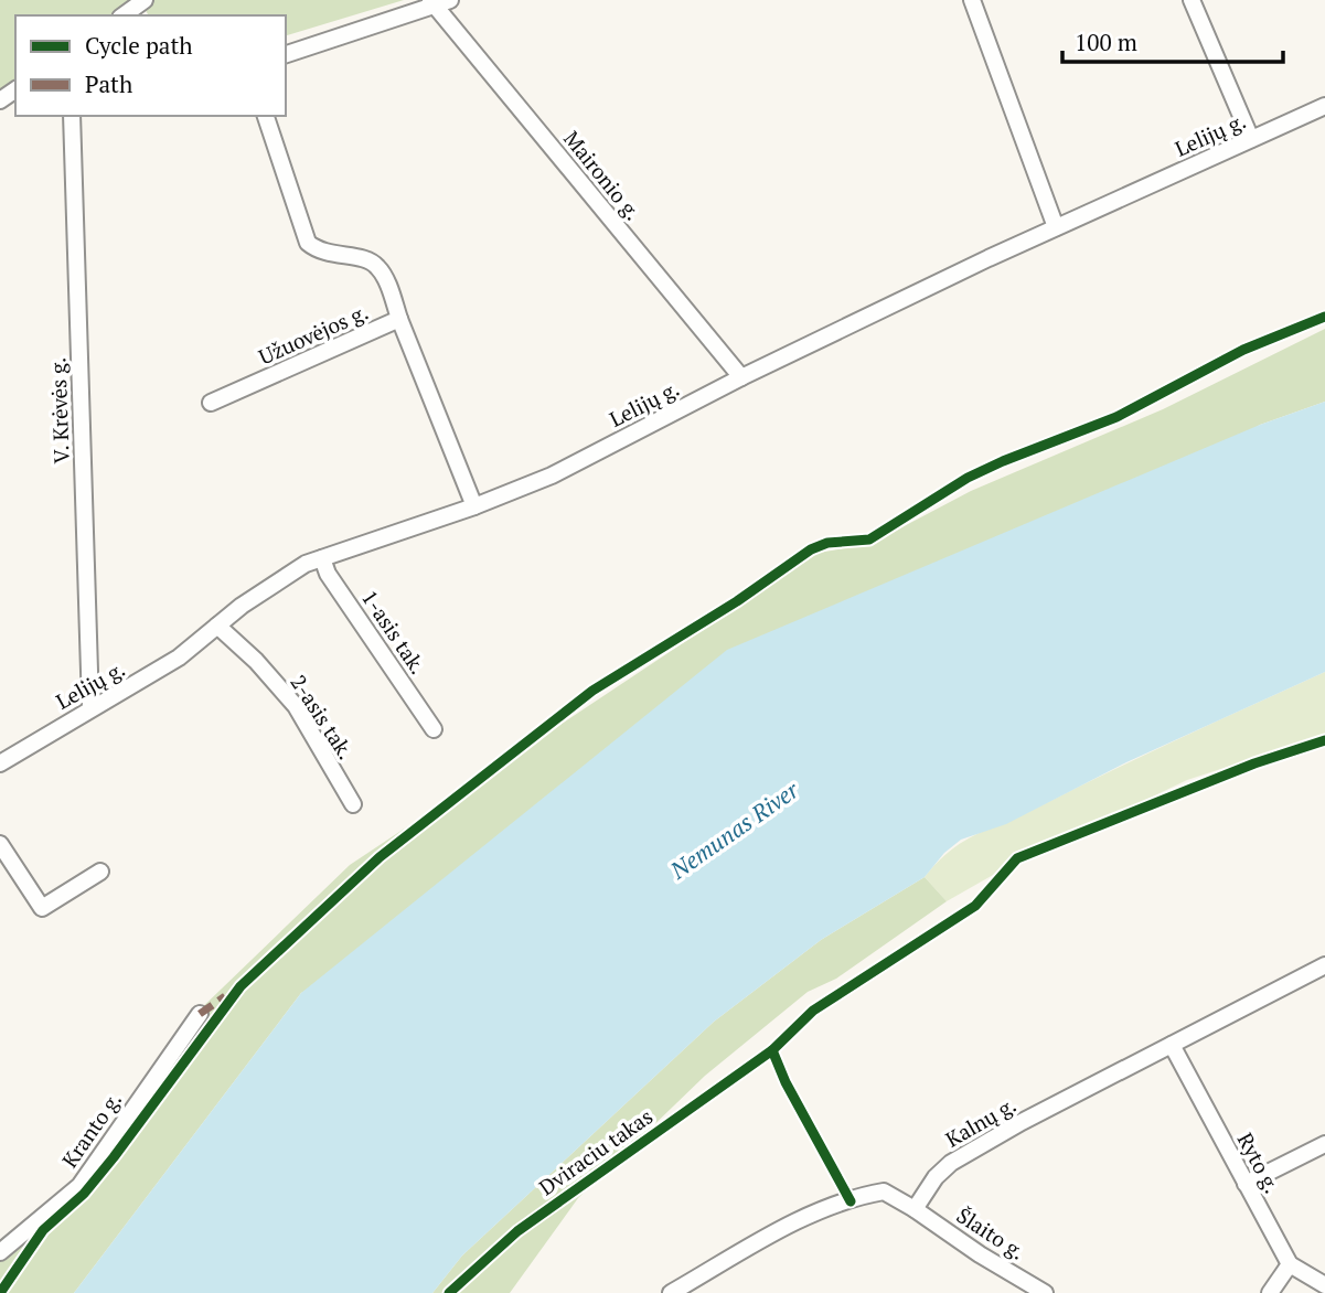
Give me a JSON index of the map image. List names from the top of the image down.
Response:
{
  "streets": {
    "street": [
      "Lelijų g.",
      "Maironio g.",
      "Užuovėjos g.",
      "V. Krėvės g.",
      "1-asis tak.",
      "2-asis tak.",
      "Kalnų g.",
      "Kranto g.",
      "Ryto g.",
      "Šlaito g."
    ],
    "cycle path": ["Dviraciu takas"]
  },
  "crossings": [
    ["Lelijų g.", "Maironio g."],
    ["Lelijų g.", "V. Krėvės g."],
    ["Lelijų g.", "1-asis tak."],
    ["Lelijų g.", "2-asis tak."],
    ["Kalnų g.", "Ryto g."],
    ["Kalnų g.", "Šlaito g."]
  ],
  "water": ["Nemunas River"],
  "legend": ["Cycle path", "Path"],
  "scale_bar": "100 m"
}
